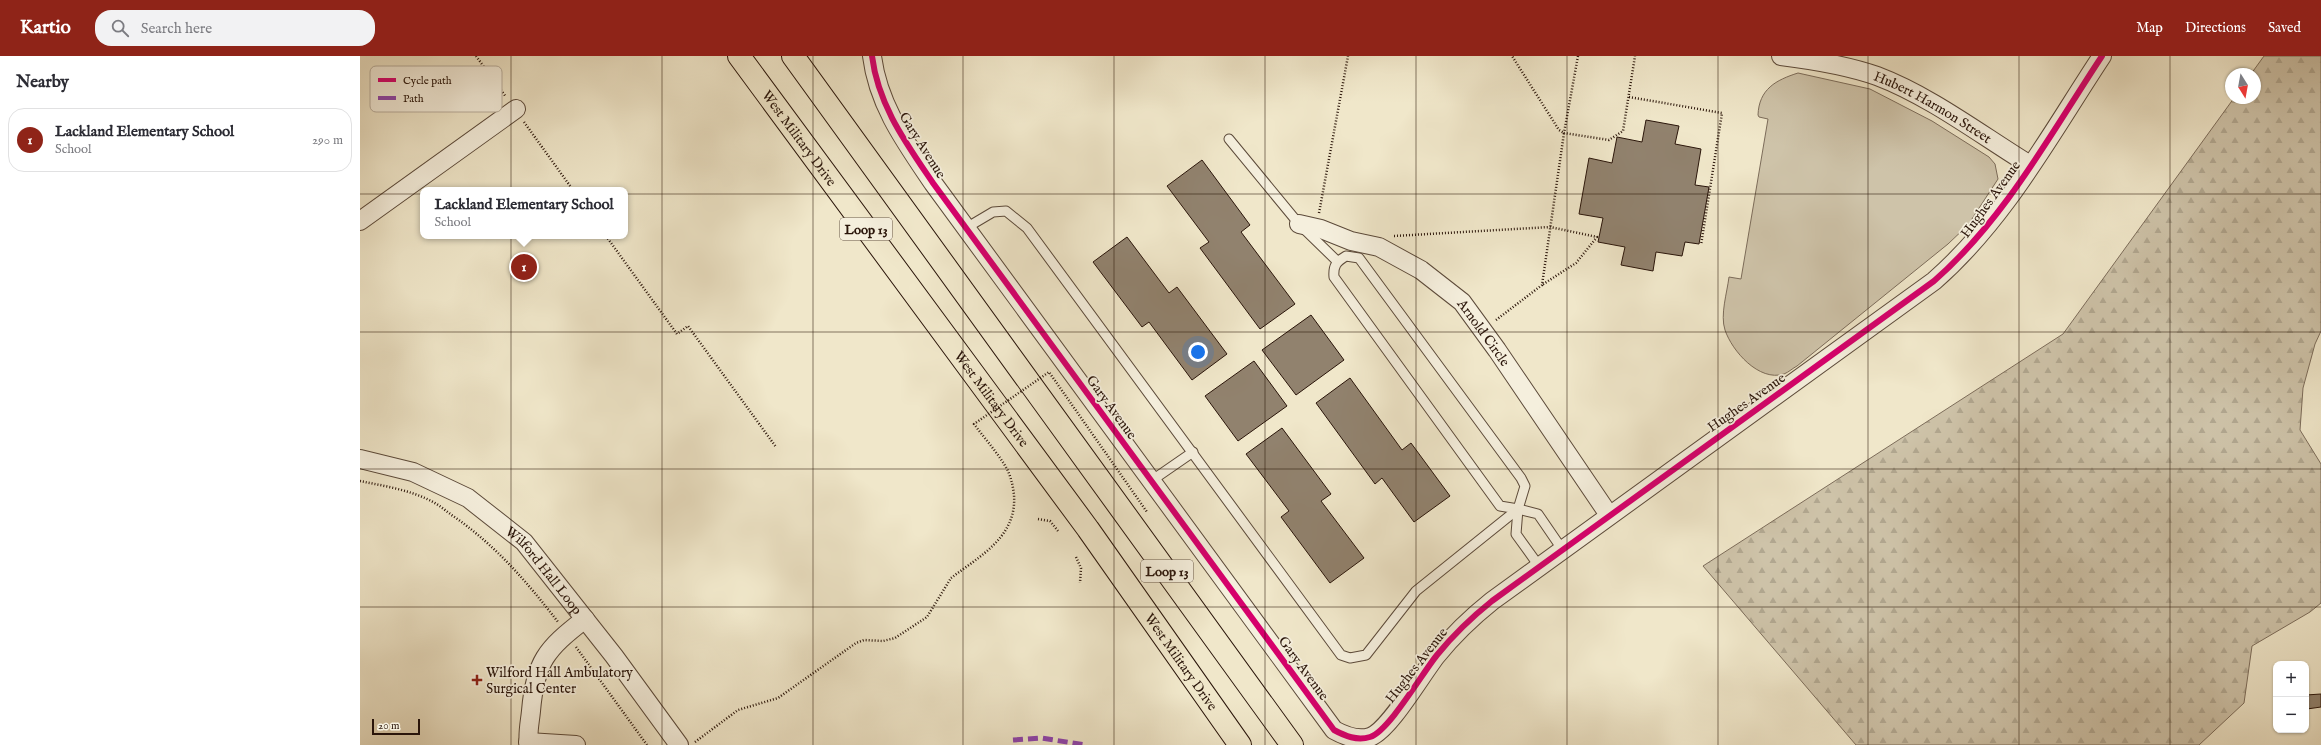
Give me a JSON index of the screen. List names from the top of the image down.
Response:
{
  "streets": {
    "main road": ["West Military Drive", "Loop 13"],
    "street": [
      "Hubert Harmon Street",
      "Gary Avenue",
      "Hughes Avenue",
      "Arnold Circle",
      "Wilford Hall Loop"
    ]
  },
  "crossings": [
    ["Hubert Harmon Street", "Hughes Avenue"],
    ["Gary Avenue", "Hughes Avenue"],
    ["Hughes Avenue", "Arnold Circle"]
  ],
  "places": {
    "health": ["Wilford Hall Ambulatory Surgical Center"]
  },
  "legend": ["Cycle path", "Path"],
  "scale_bar": "20 m",
  "north": "bottom",
  "page": {
    "header": "Kartio",
    "search": "Search here",
    "nav": ["Map", "Directions", "Saved"],
    "heading": "Nearby",
    "list": [
      {
        "mark": "1",
        "name": "Lackland Elementary School",
        "note": "School",
        "value": "290 m"
      }
    ],
    "popup": ["Lackland Elementary School", "School"],
    "pins": "1",
    "map_buttons": ["+", "−"],
    "scale": "20 m"
  }
}
